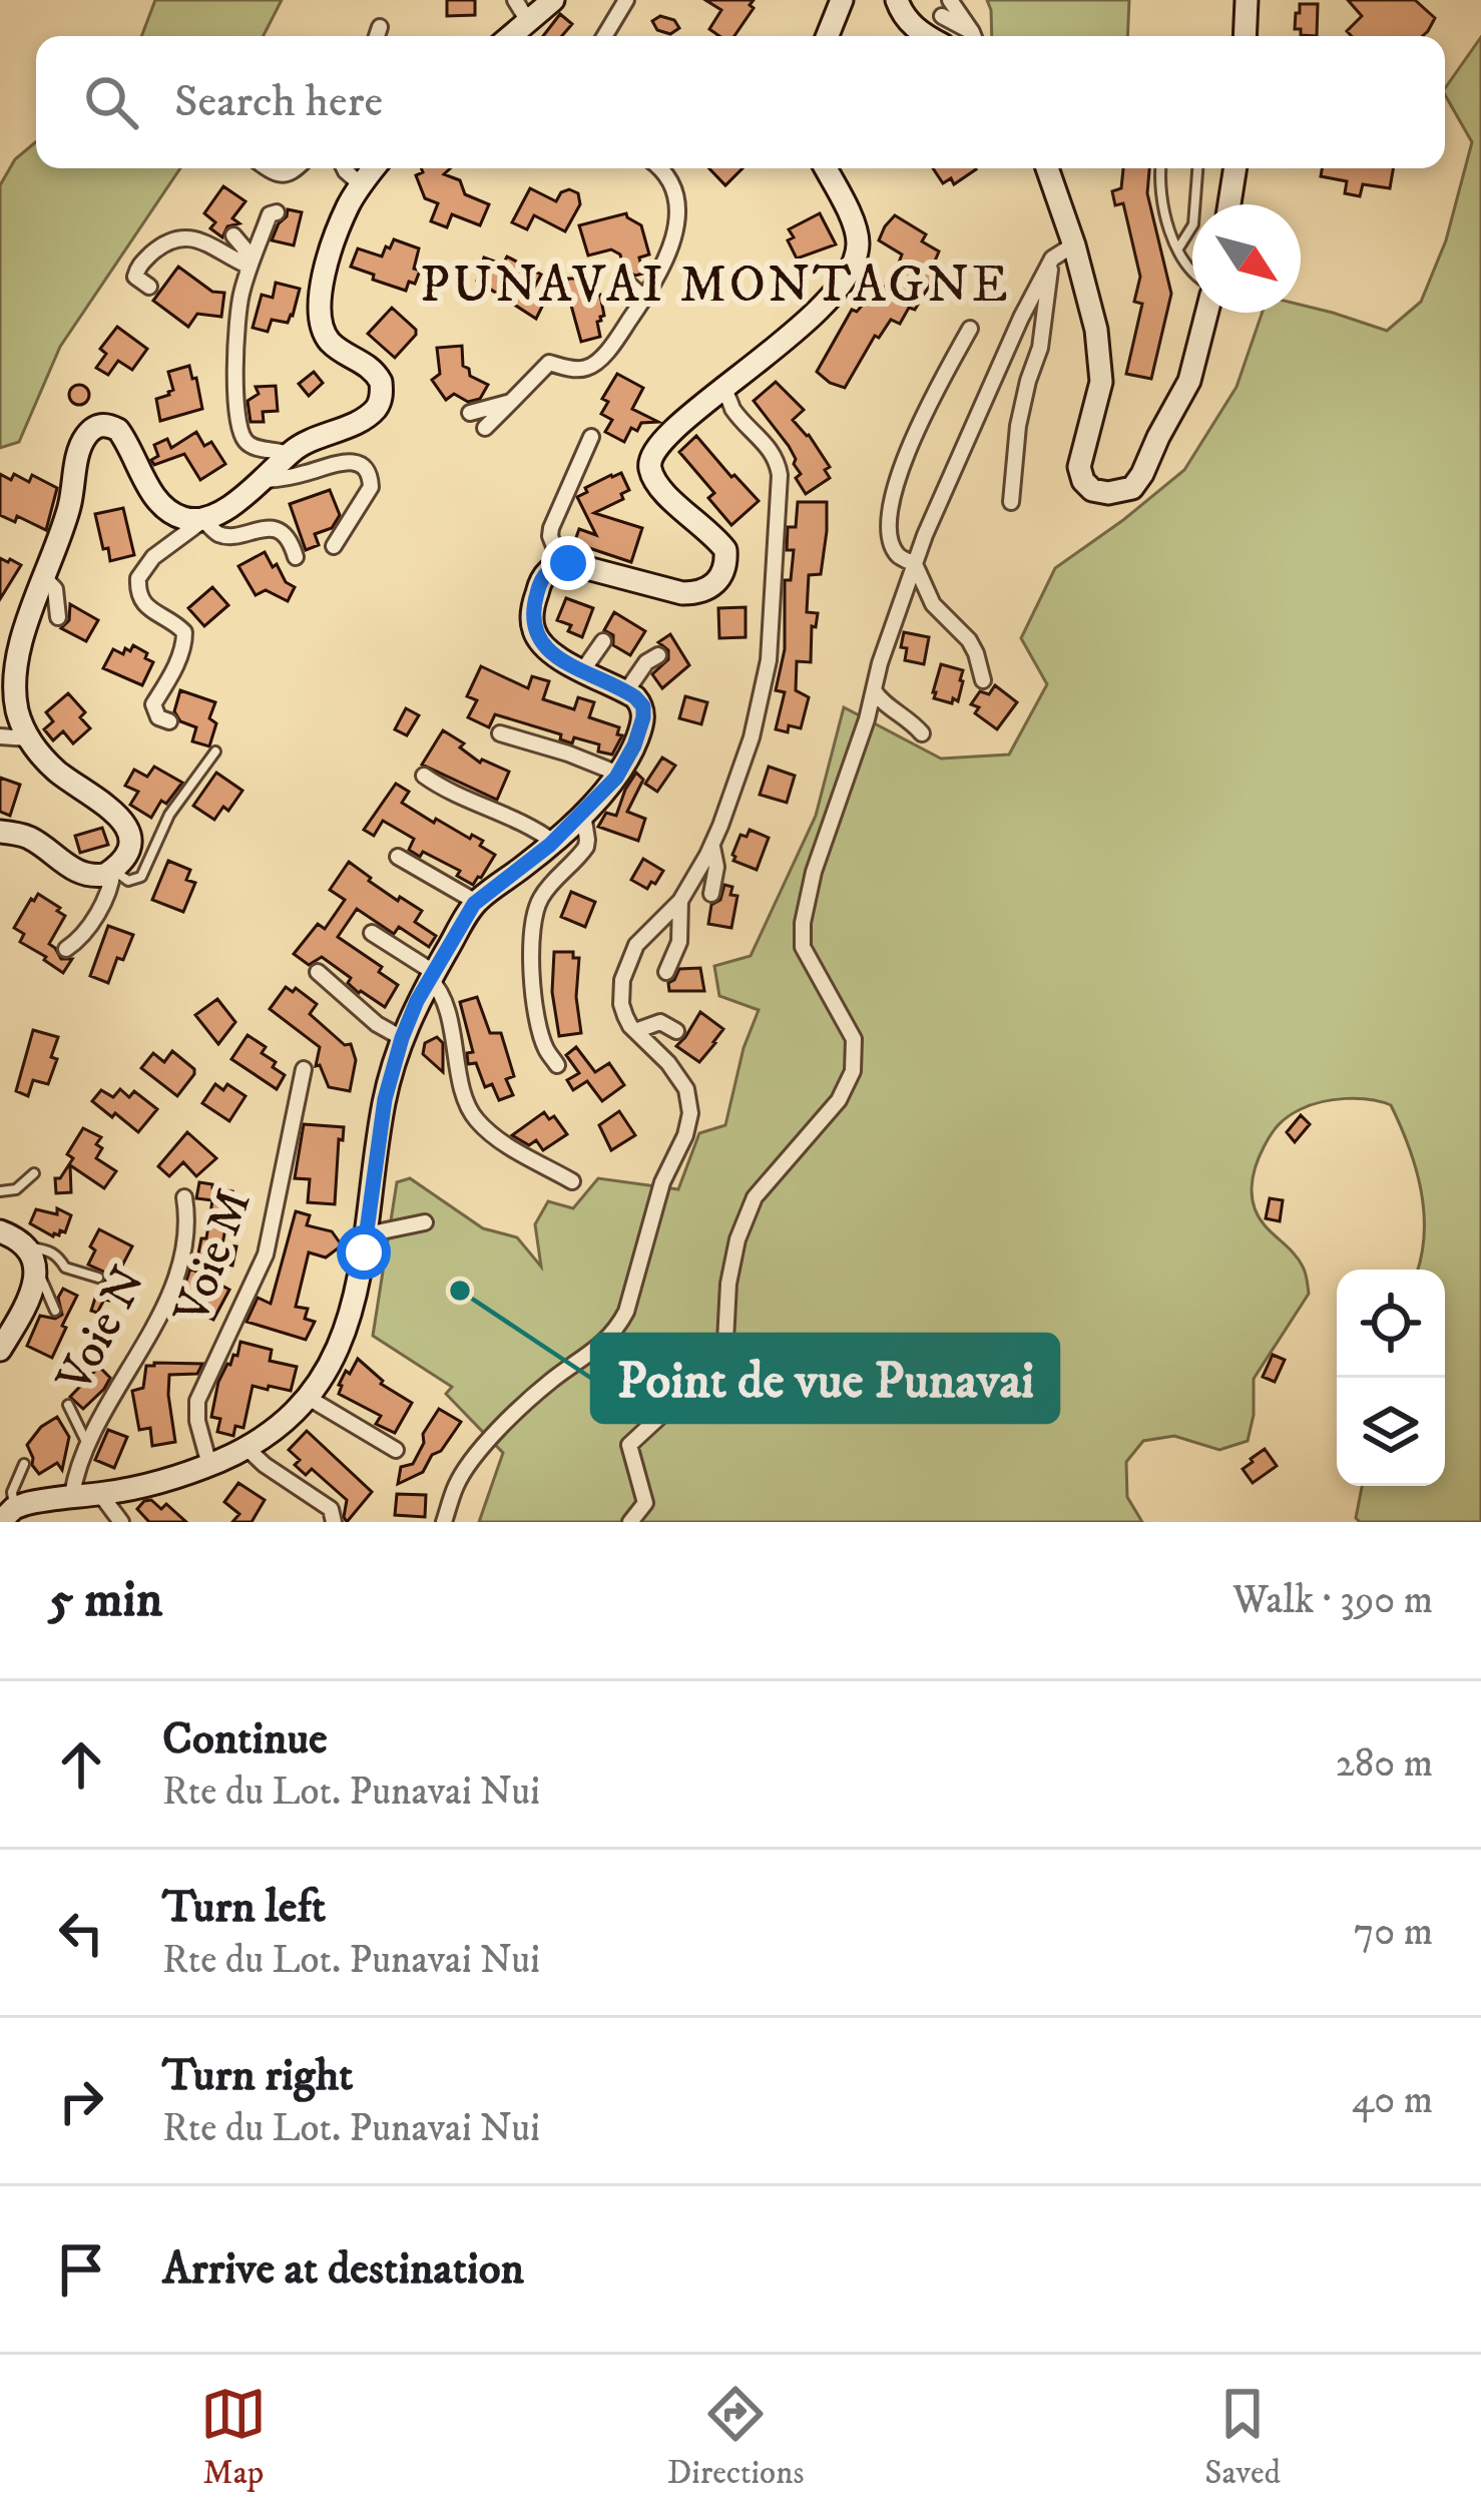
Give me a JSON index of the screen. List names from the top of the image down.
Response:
{
  "streets": {
    "street": ["Voie M", "Voie N"]
  },
  "districts": ["PUNAVAI MONTAGNE"],
  "places": ["Point de vue Punavai"],
  "north": "bottom right",
  "page": {
    "search": "Search here",
    "heading": ["5 min", "Walk · 390 m"],
    "list": [
      ["Continue", "Rte du Lot. Punavai Nui", "280 m"],
      ["Turn left", "Rte du Lot. Punavai Nui", "70 m"],
      ["Turn right", "Rte du Lot. Punavai Nui", "40 m"],
      "Arrive at destination"
    ],
    "nav": ["Map", "Directions", "Saved"]
  }
}
